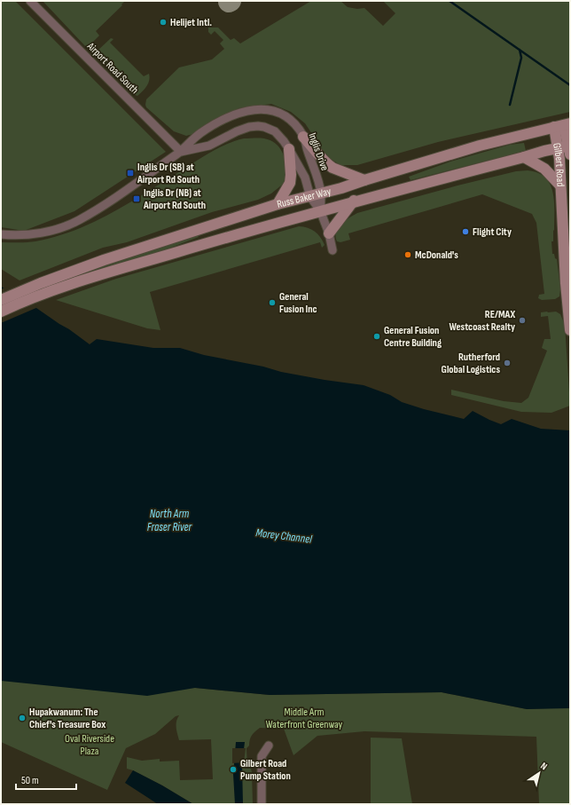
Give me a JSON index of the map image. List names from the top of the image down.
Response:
{
  "streets": {
    "main road": ["Gilbert Road", "Russ Baker Way"],
    "street": ["Airport Road South", "Inglis Drive"]
  },
  "crossings": [
    ["Airport Road South", "Inglis Drive"],
    ["Inglis Drive", "Russ Baker Way"],
    ["Gilbert Road", "Russ Baker Way"]
  ],
  "water": ["North Arm Fraser River", "Morey Channel"],
  "parks": ["Middle Arm Waterfront Greenway", "Oval Riverside Plaza"],
  "places": {
    "other": [
      "Helijet Intl.",
      "Flight City",
      "McDonald's",
      "General Fusion Inc",
      "RE/MAX Westcoast Realty",
      "General Fusion Centre Building",
      "Rutherford Global Logistics",
      "Hupakwanum: The Chief's Treasure Box",
      "Gilbert Road Pump Station"
    ],
    "transit": ["Inglis Dr (SB) at Airport Rd South", "Inglis Dr (NB) at Airport Rd South"]
  },
  "scale_bar": "50 m",
  "north": "top right"
}
